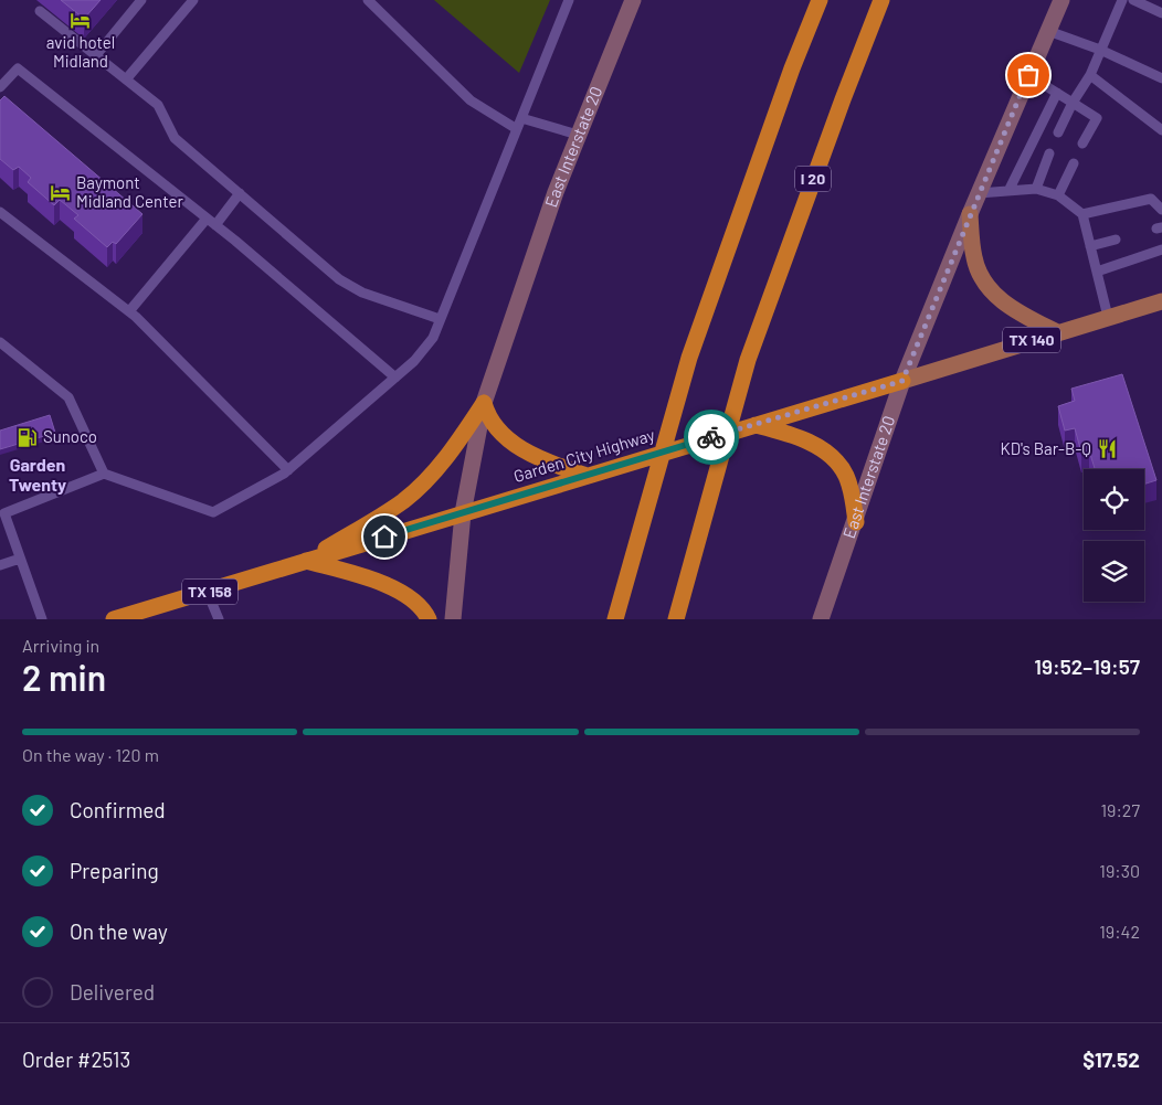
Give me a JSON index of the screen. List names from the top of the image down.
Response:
{
  "streets": {
    "highway": ["I 20", "Garden City Highway", "TX 158"],
    "main road": ["East Interstate 20", "TX 140"]
  },
  "crossings": [
    ["East Interstate 20", "Garden City Highway"]
  ],
  "districts": ["Garden Twenty"],
  "places": {
    "hotel": ["avid hotel Midland", "Baymont Midland Center"],
    "fuel station": ["Sunoco"],
    "restaurant": ["KD's Bar-B-Q"]
  },
  "page": {
    "heading": ["2 min", "Arriving in", "19:52–19:57"],
    "panel": ["Order #2513", "$17.52"],
    "bar": "On the way · 120 m",
    "list": [
      ["Confirmed", "19:27"],
      ["Preparing", "19:30"],
      ["On the way", "19:42"],
      "Delivered"
    ]
  }
}
